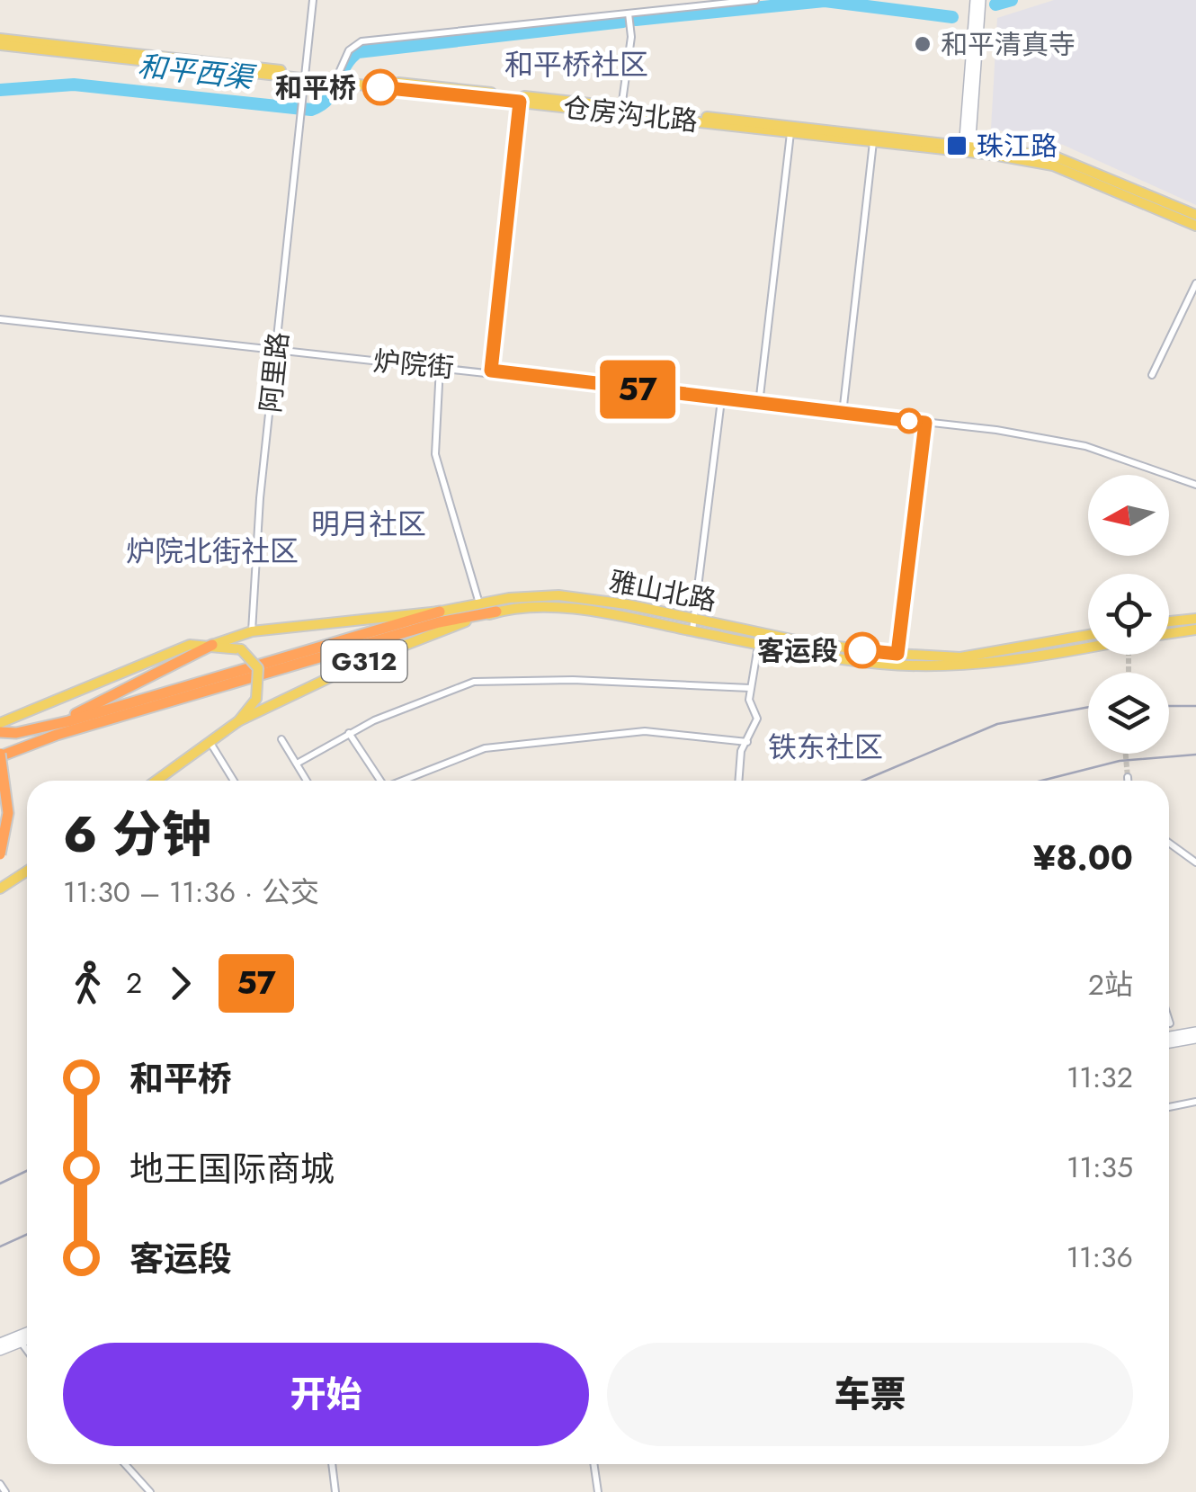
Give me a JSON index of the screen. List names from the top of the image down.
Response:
{
  "streets": {
    "highway": ["雅山北路"],
    "main road": ["仓房沟北路", "G312"],
    "street": ["炉院街", "阿里路"]
  },
  "crossings": [
    ["仓房沟北路", "阿里路"],
    ["炉院街", "阿里路"],
    ["阿里路", "雅山北路"],
    ["雅山北路", "G312"]
  ],
  "districts": [
    "和平桥社区",
    "明月社区",
    "炉院北街社区",
    "铁东社区"
  ],
  "water": ["和平西渠"],
  "places": {
    "other": ["和平清真寺", "和平桥", "客运段"],
    "transit": ["珠江路"]
  },
  "lines": ["bus line 57"],
  "north": "left",
  "page": {
    "on_map": "57",
    "heading": ["6 分钟", "11:30 – 11:36 · 公交", "¥8.00"],
    "legs": ["2", "57", "2站"],
    "list": [
      {
        "name": "和平桥",
        "value": "11:32"
      },
      {
        "name": "地王国际商城",
        "value": "11:35"
      },
      {
        "name": "客运段",
        "value": "11:36"
      }
    ],
    "buttons": ["开始", "车票"]
  }
}
